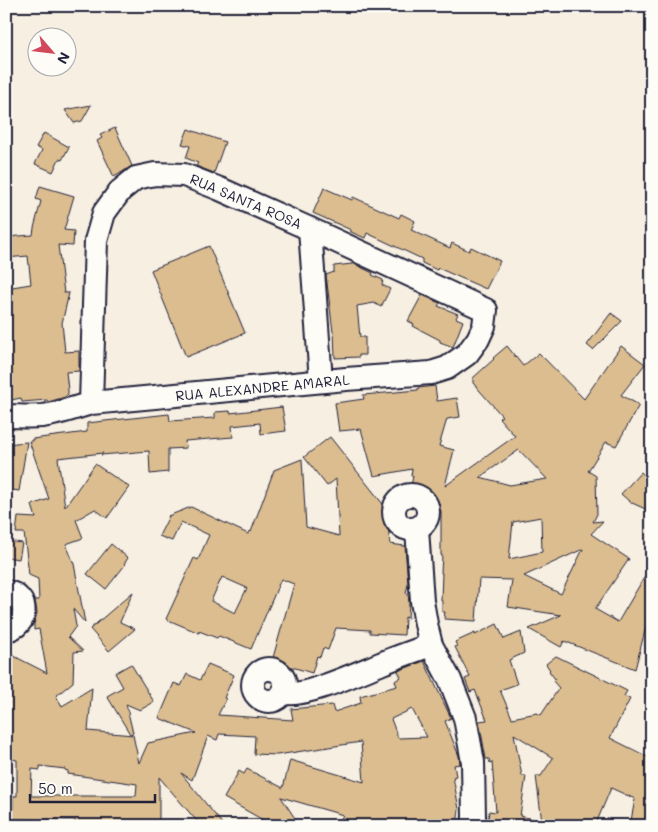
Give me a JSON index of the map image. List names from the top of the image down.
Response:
{
  "streets": {
    "street": ["RUA SANTA ROSA", "RUA ALEXANDRE AMARAL"]
  },
  "crossings": [
    ["RUA SANTA ROSA", "RUA ALEXANDRE AMARAL"]
  ],
  "scale_bar": "50 m",
  "north": "bottom right"
}
